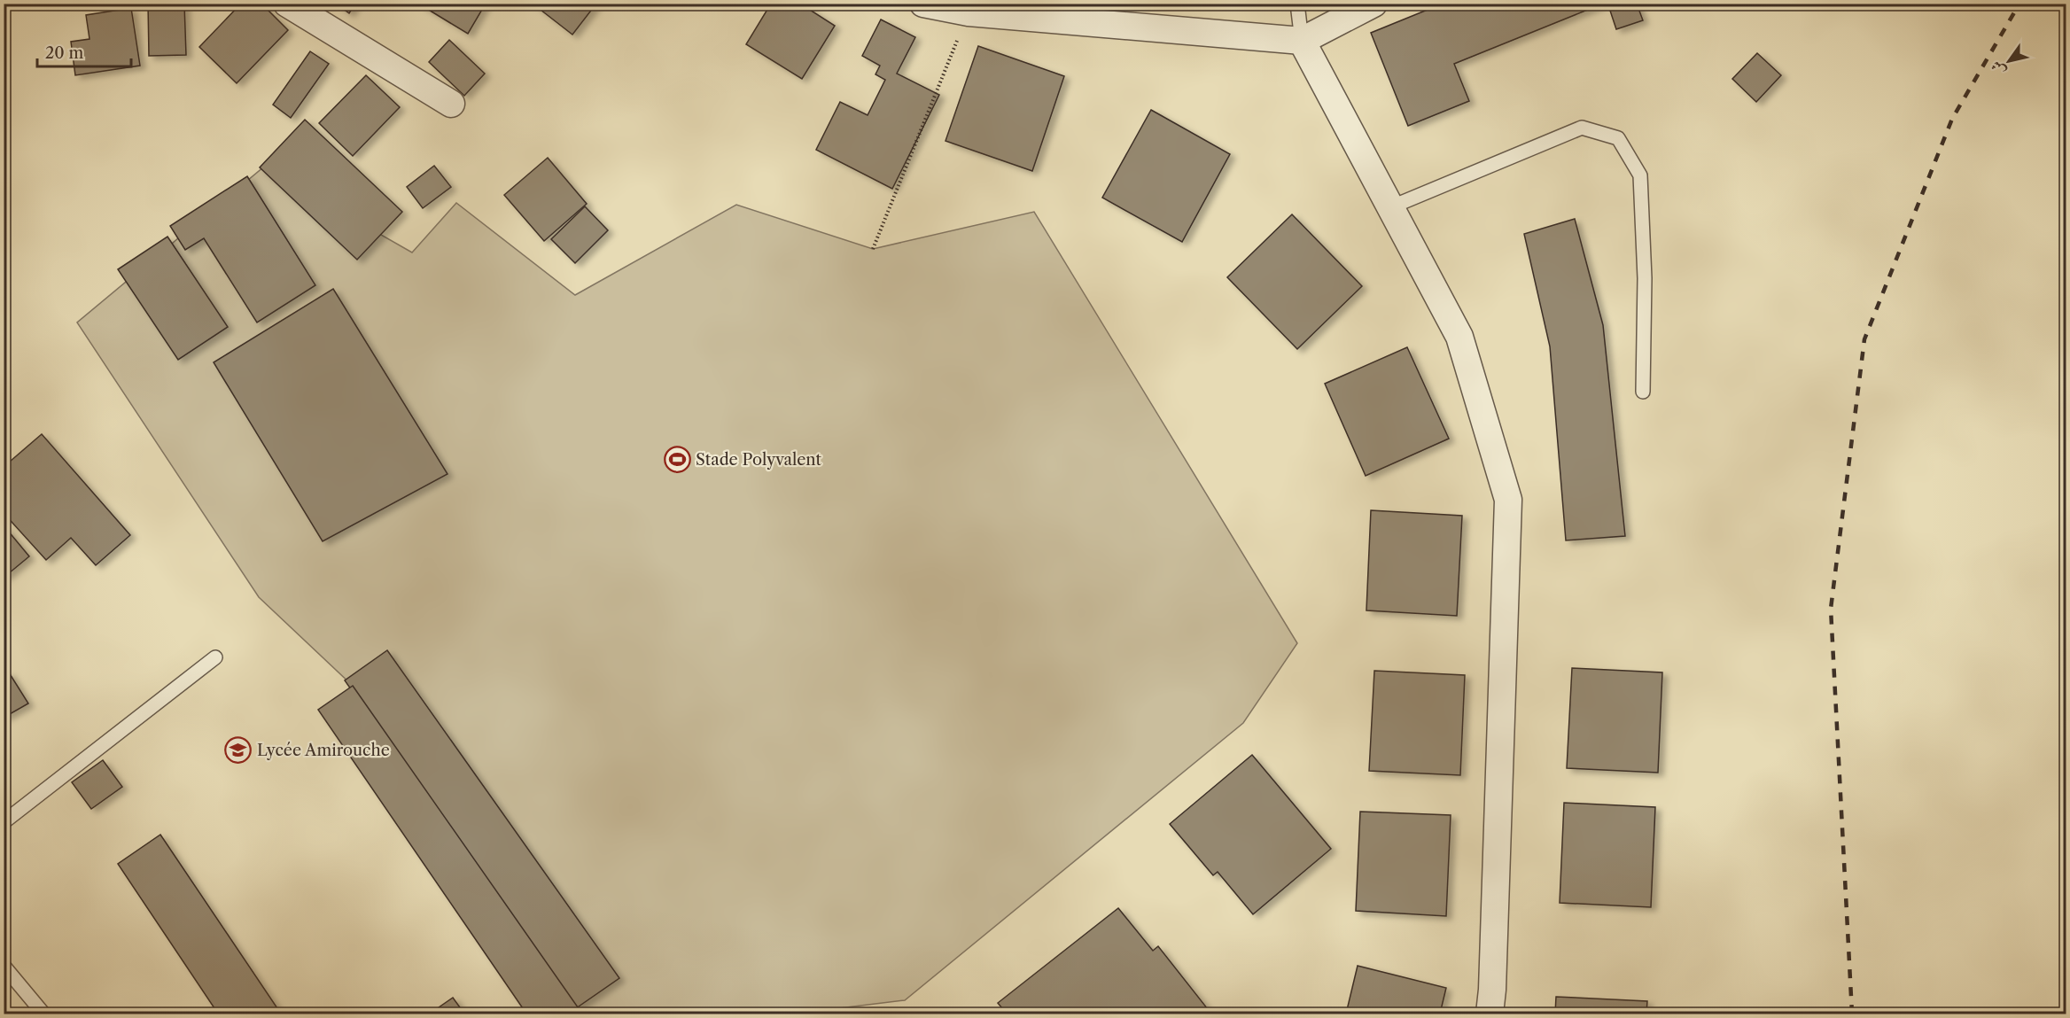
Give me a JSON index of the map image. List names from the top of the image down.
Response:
{
  "places": {
    "sports": ["Stade Polyvalent"],
    "school or university": ["Lycée Amirouche"]
  },
  "scale_bar": "20 m",
  "north": "bottom left"
}
